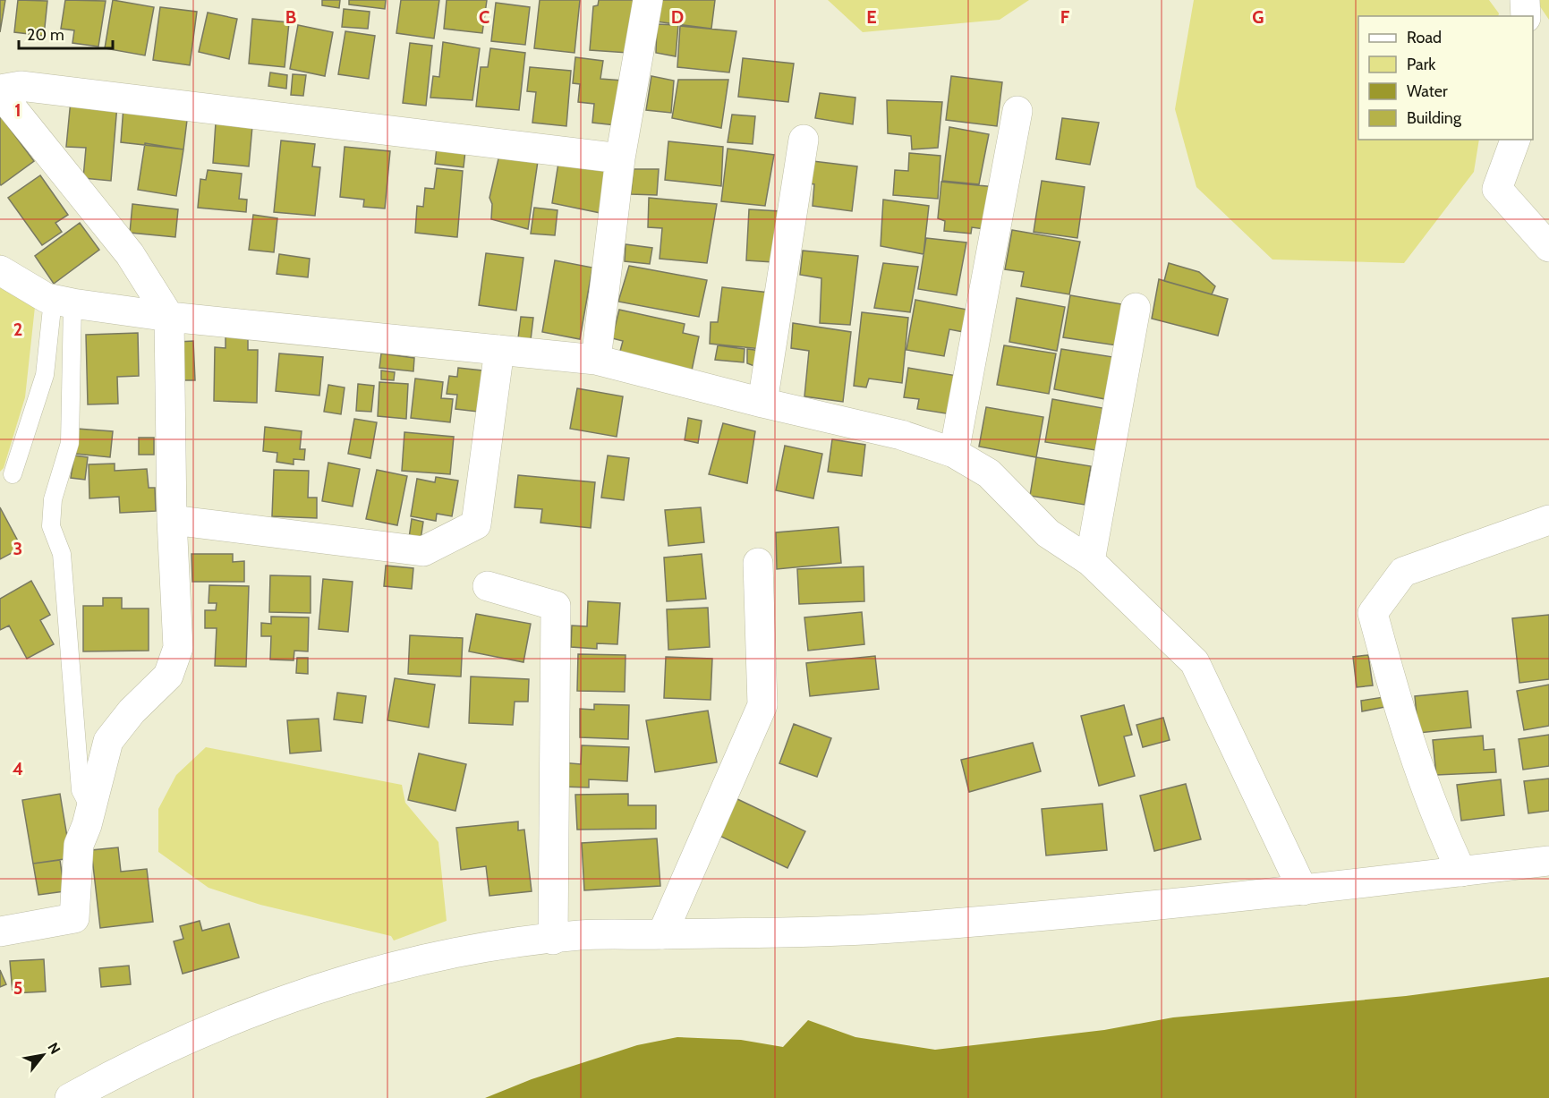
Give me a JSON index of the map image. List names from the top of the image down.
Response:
{
  "legend": [
    "Road",
    "Park",
    "Water",
    "Building"
  ],
  "scale_bar": "20 m",
  "north": "top right",
  "grid": {
    "columns": [
      "B",
      "C",
      "D",
      "E",
      "F",
      "G"
    ],
    "rows": [
      "1",
      "2",
      "3",
      "4",
      "5"
    ]
  }
}
